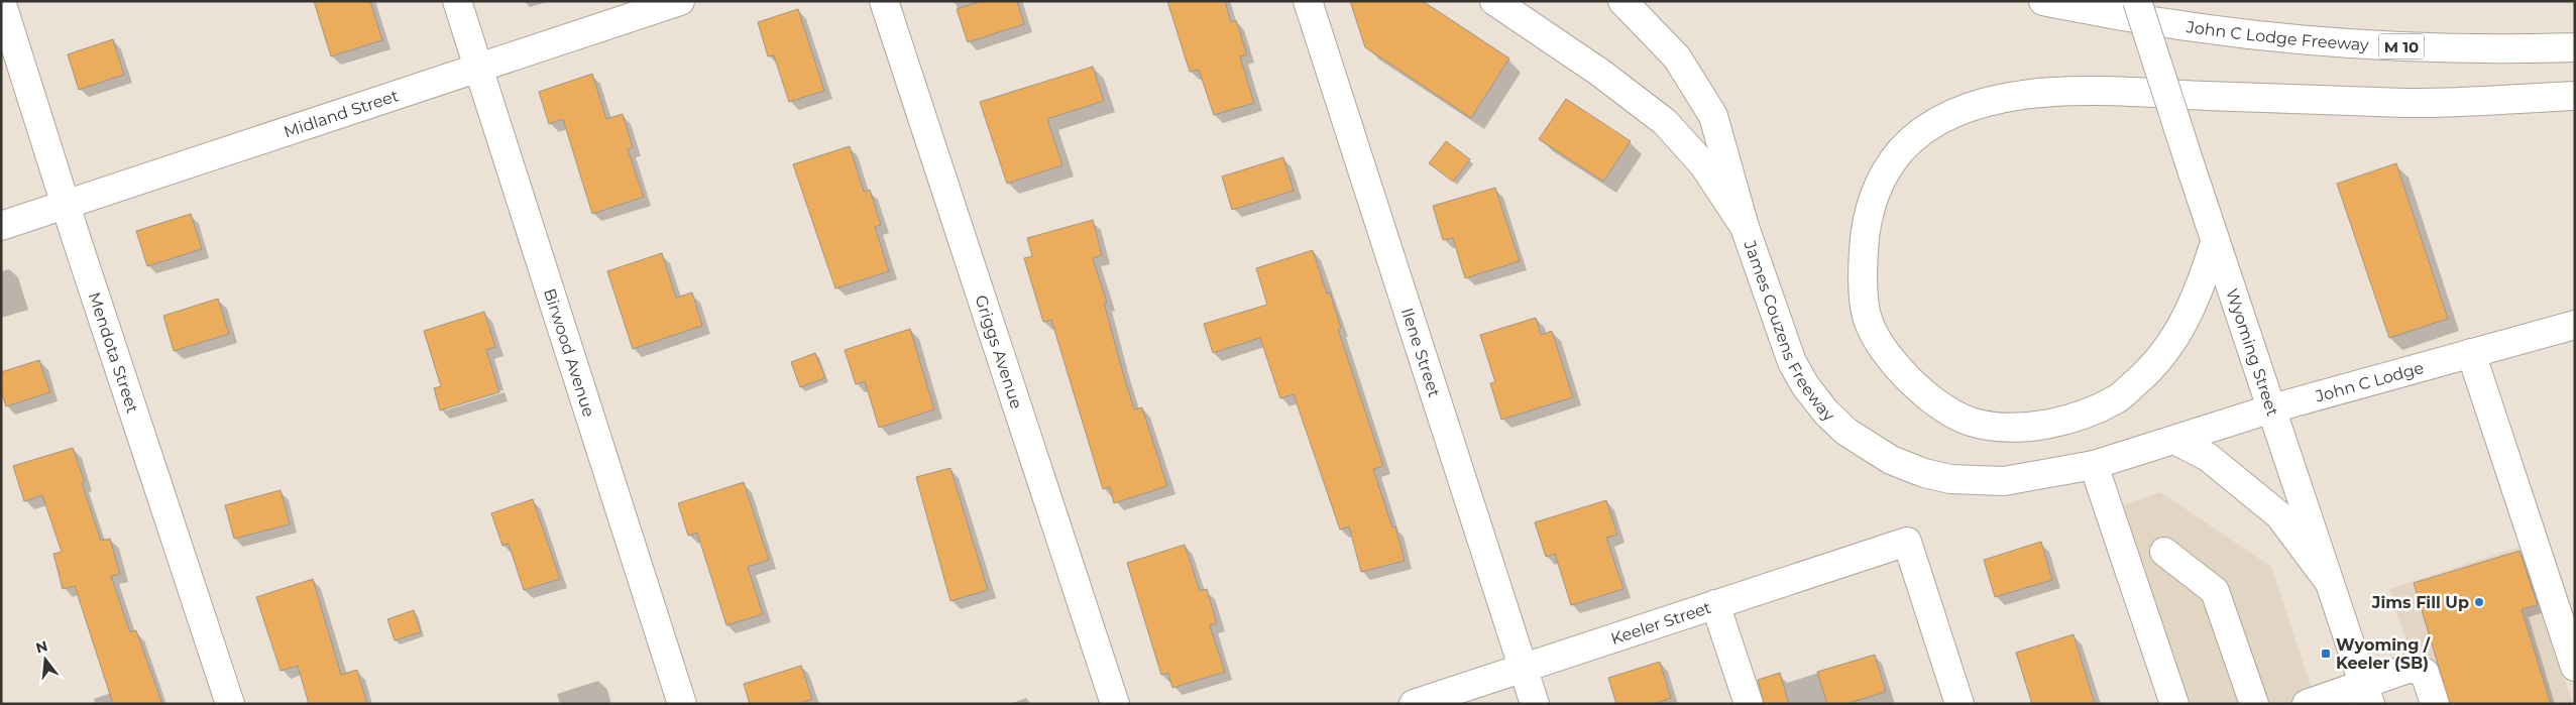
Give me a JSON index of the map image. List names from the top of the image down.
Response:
{
  "streets": {
    "main road": [
      "John C Lodge Freeway",
      "M 10",
      "Midland Street",
      "James Couzens Freeway",
      "Mendota Street",
      "Birwood Avenue",
      "Griggs Avenue",
      "Ilene Street",
      "Wyoming Street",
      "John C Lodge",
      "Keeler Street"
    ]
  },
  "crossings": [
    ["Midland Street", "Mendota Street"],
    ["Midland Street", "Birwood Avenue"],
    ["James Couzens Freeway", "John C Lodge"],
    ["Ilene Street", "Keeler Street"],
    ["Wyoming Street", "John C Lodge"]
  ],
  "places": {
    "other": ["Jims Fill Up"],
    "transit": ["Wyoming / Keeler (SB)"]
  },
  "north": "top"
}
